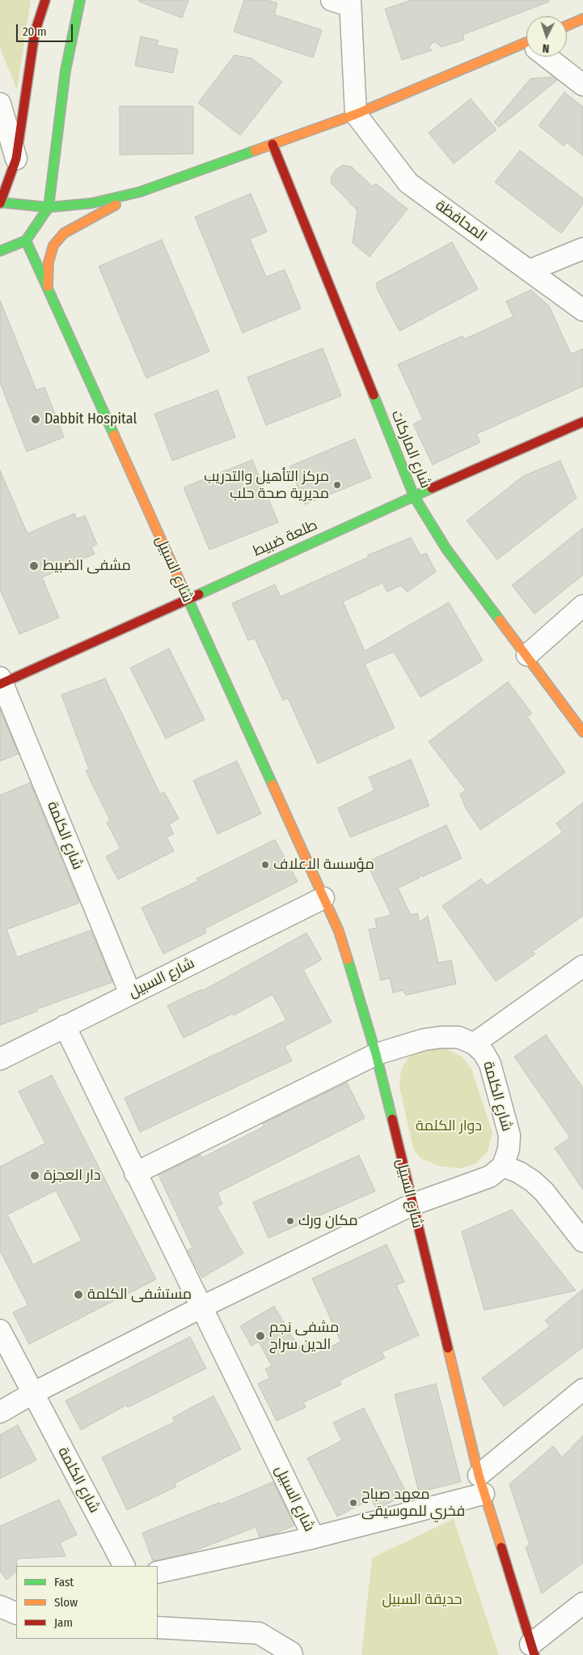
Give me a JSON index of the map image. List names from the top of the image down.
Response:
{
  "streets": {
    "street": [
      "المحافظة",
      "شارع الماركات",
      "طلعة ضبيط",
      "شارع السبيل",
      "شارع الكلمة"
    ]
  },
  "crossings": [
    ["شارع الماركات", "طلعة ضبيط"],
    ["طلعة ضبيط", "شارع السبيل"],
    ["طلعة ضبيط", "شارع الكلمة"],
    ["شارع السبيل", "شارع الكلمة"]
  ],
  "parks": ["دوار الكلمة", "حديقة السبيل"],
  "places": [
    "Dabbit Hospital",
    "مركز التأهيل والتدريب مديرية صحة حلب",
    "مشفى الضبيط",
    "مؤسسة الاعلاف",
    "دار العجزة",
    "مكان ورك",
    "مستشفى الكلمة",
    "مشفى نجم الدين سراج",
    "معهد صباح فخري للموسيقى"
  ],
  "legend": ["Fast", "Slow", "Jam"],
  "scale_bar": "20 m",
  "north": "bottom"
}
